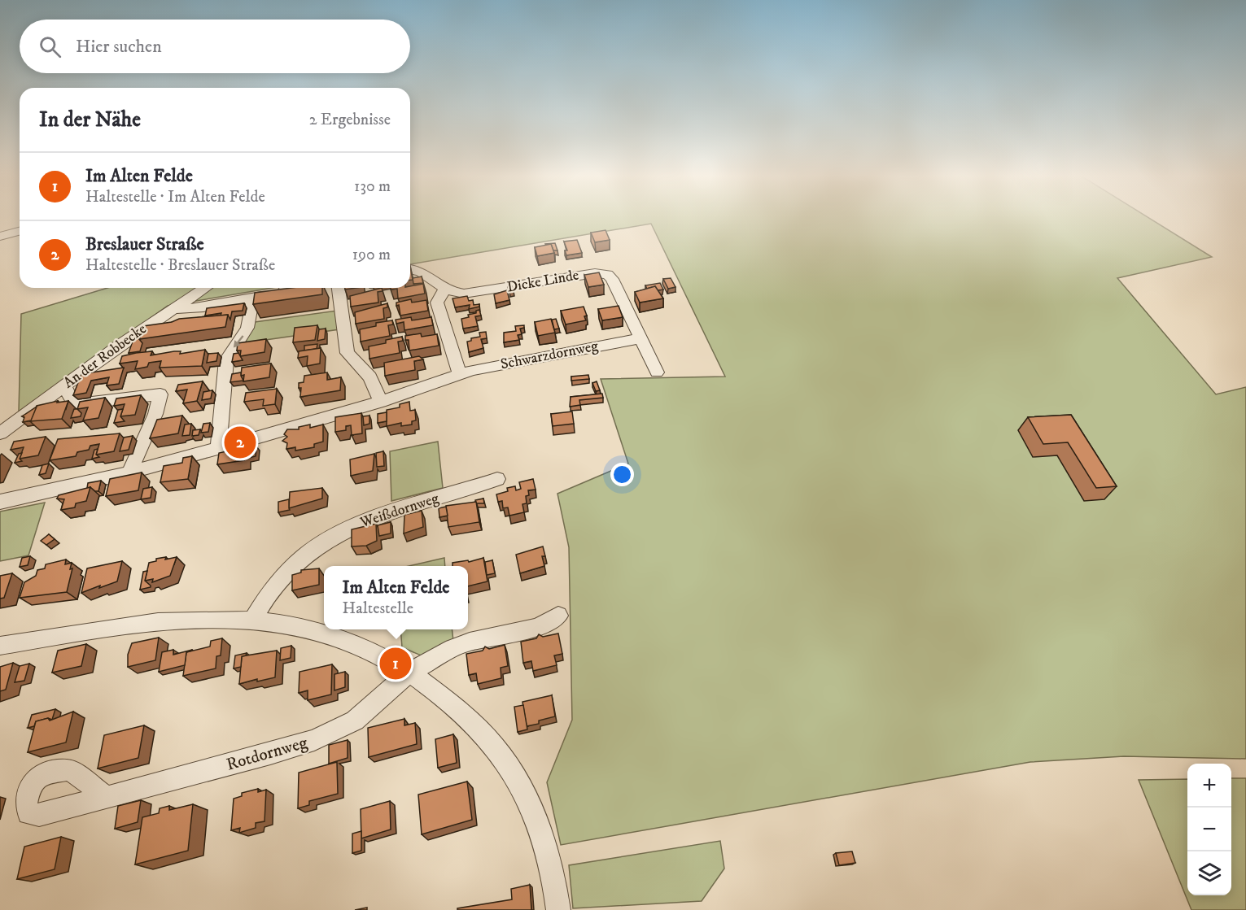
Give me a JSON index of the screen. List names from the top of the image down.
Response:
{
  "streets": {
    "street": [
      "Dicke Linde",
      "Schwarzdornweg",
      "An der Robbecke",
      "Weißdornweg",
      "Rotdornweg"
    ]
  },
  "crossings": [
    ["Dicke Linde", "Schwarzdornweg"]
  ],
  "page": {
    "search": "Hier suchen",
    "heading": ["In der Nähe", "2 Ergebnisse"],
    "list": [
      {
        "mark": "1",
        "name": "Im Alten Felde",
        "note": "Haltestelle · Im Alten Felde",
        "value": "130 m"
      },
      {
        "mark": "2",
        "name": "Breslauer Straße",
        "note": "Haltestelle · Breslauer Straße",
        "value": "190 m"
      }
    ],
    "pins": ["2", "1"],
    "popup": ["Im Alten Felde", "Haltestelle"],
    "map_buttons": ["+", "−"]
  }
}
